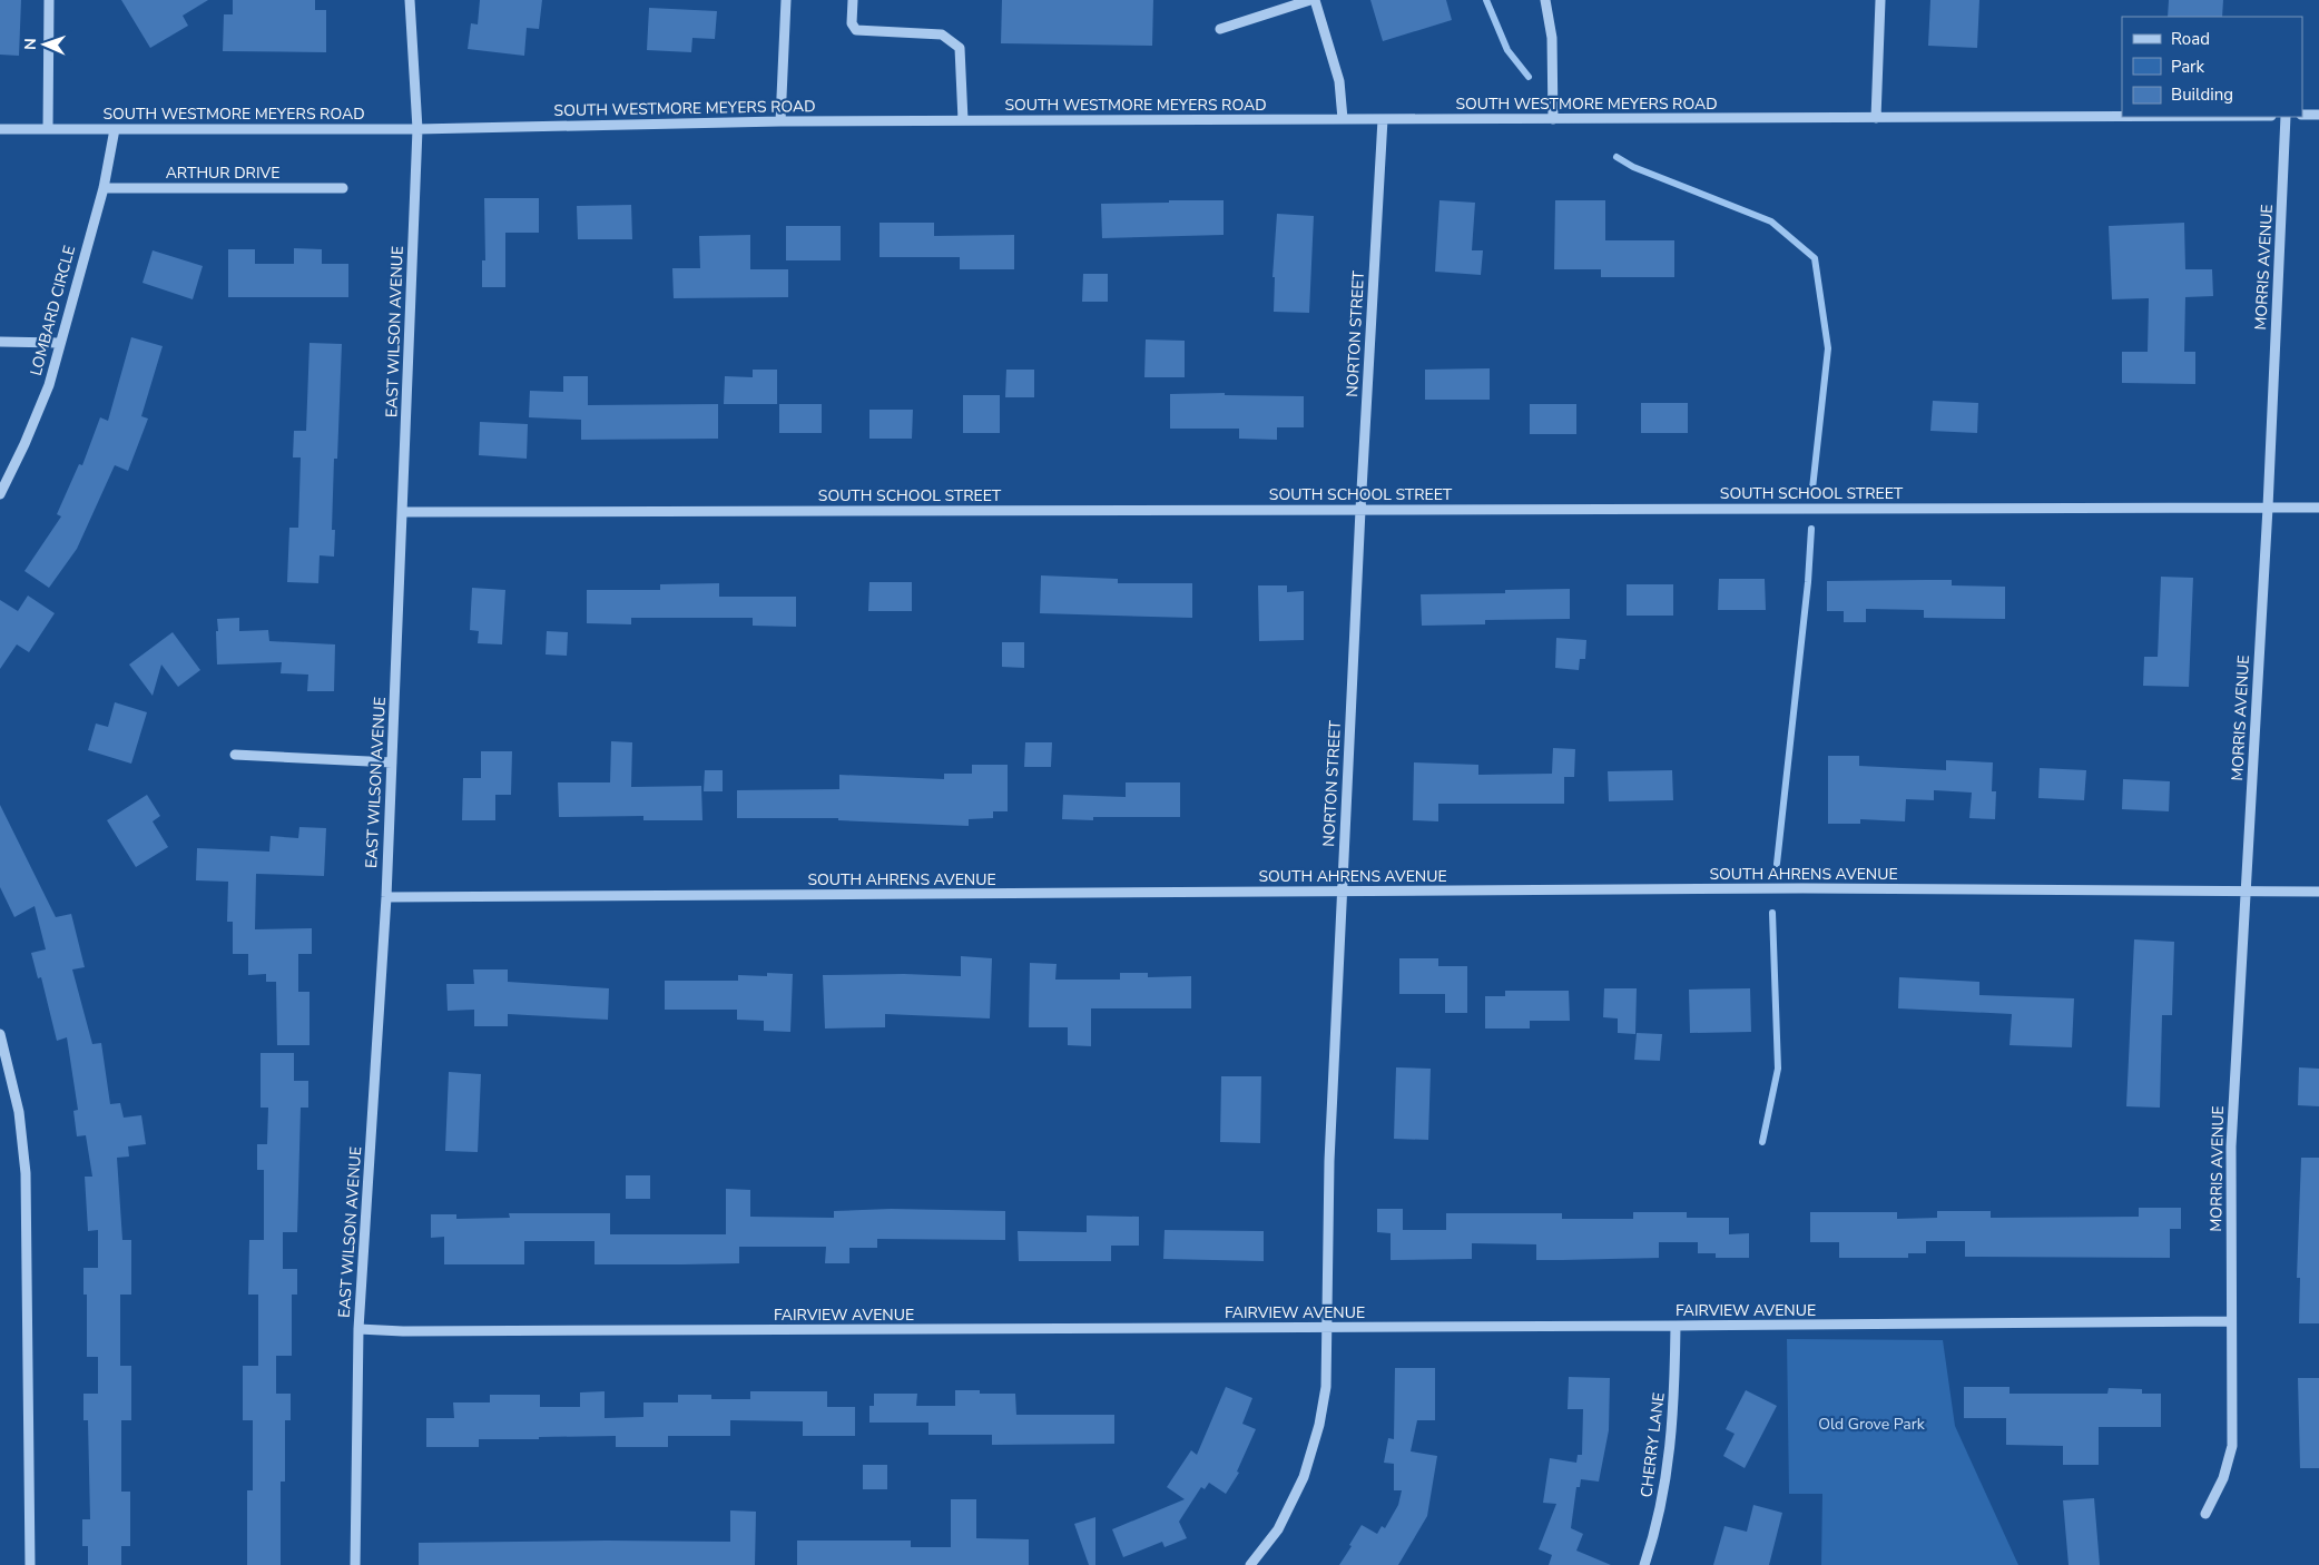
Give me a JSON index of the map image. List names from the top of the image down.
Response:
{
  "streets": {
    "street": [
      "SOUTH WESTMORE MEYERS ROAD",
      "ARTHUR DRIVE",
      "MORRIS AVENUE",
      "LOMBARD CIRCLE",
      "EAST WILSON AVENUE",
      "NORTON STREET",
      "SOUTH SCHOOL STREET",
      "SOUTH AHRENS AVENUE",
      "FAIRVIEW AVENUE",
      "CHERRY LANE"
    ]
  },
  "crossings": [
    ["SOUTH WESTMORE MEYERS ROAD", "LOMBARD CIRCLE"],
    ["SOUTH WESTMORE MEYERS ROAD", "EAST WILSON AVENUE"],
    ["SOUTH WESTMORE MEYERS ROAD", "NORTON STREET"],
    ["ARTHUR DRIVE", "LOMBARD CIRCLE"],
    ["MORRIS AVENUE", "SOUTH SCHOOL STREET"],
    ["MORRIS AVENUE", "SOUTH AHRENS AVENUE"],
    ["MORRIS AVENUE", "FAIRVIEW AVENUE"],
    ["EAST WILSON AVENUE", "SOUTH SCHOOL STREET"],
    ["EAST WILSON AVENUE", "SOUTH AHRENS AVENUE"],
    ["EAST WILSON AVENUE", "FAIRVIEW AVENUE"],
    ["NORTON STREET", "SOUTH SCHOOL STREET"],
    ["NORTON STREET", "SOUTH AHRENS AVENUE"],
    ["NORTON STREET", "FAIRVIEW AVENUE"],
    ["FAIRVIEW AVENUE", "CHERRY LANE"]
  ],
  "parks": ["Old Grove Park"],
  "legend": ["Road", "Park", "Building"],
  "north": "left"
}
